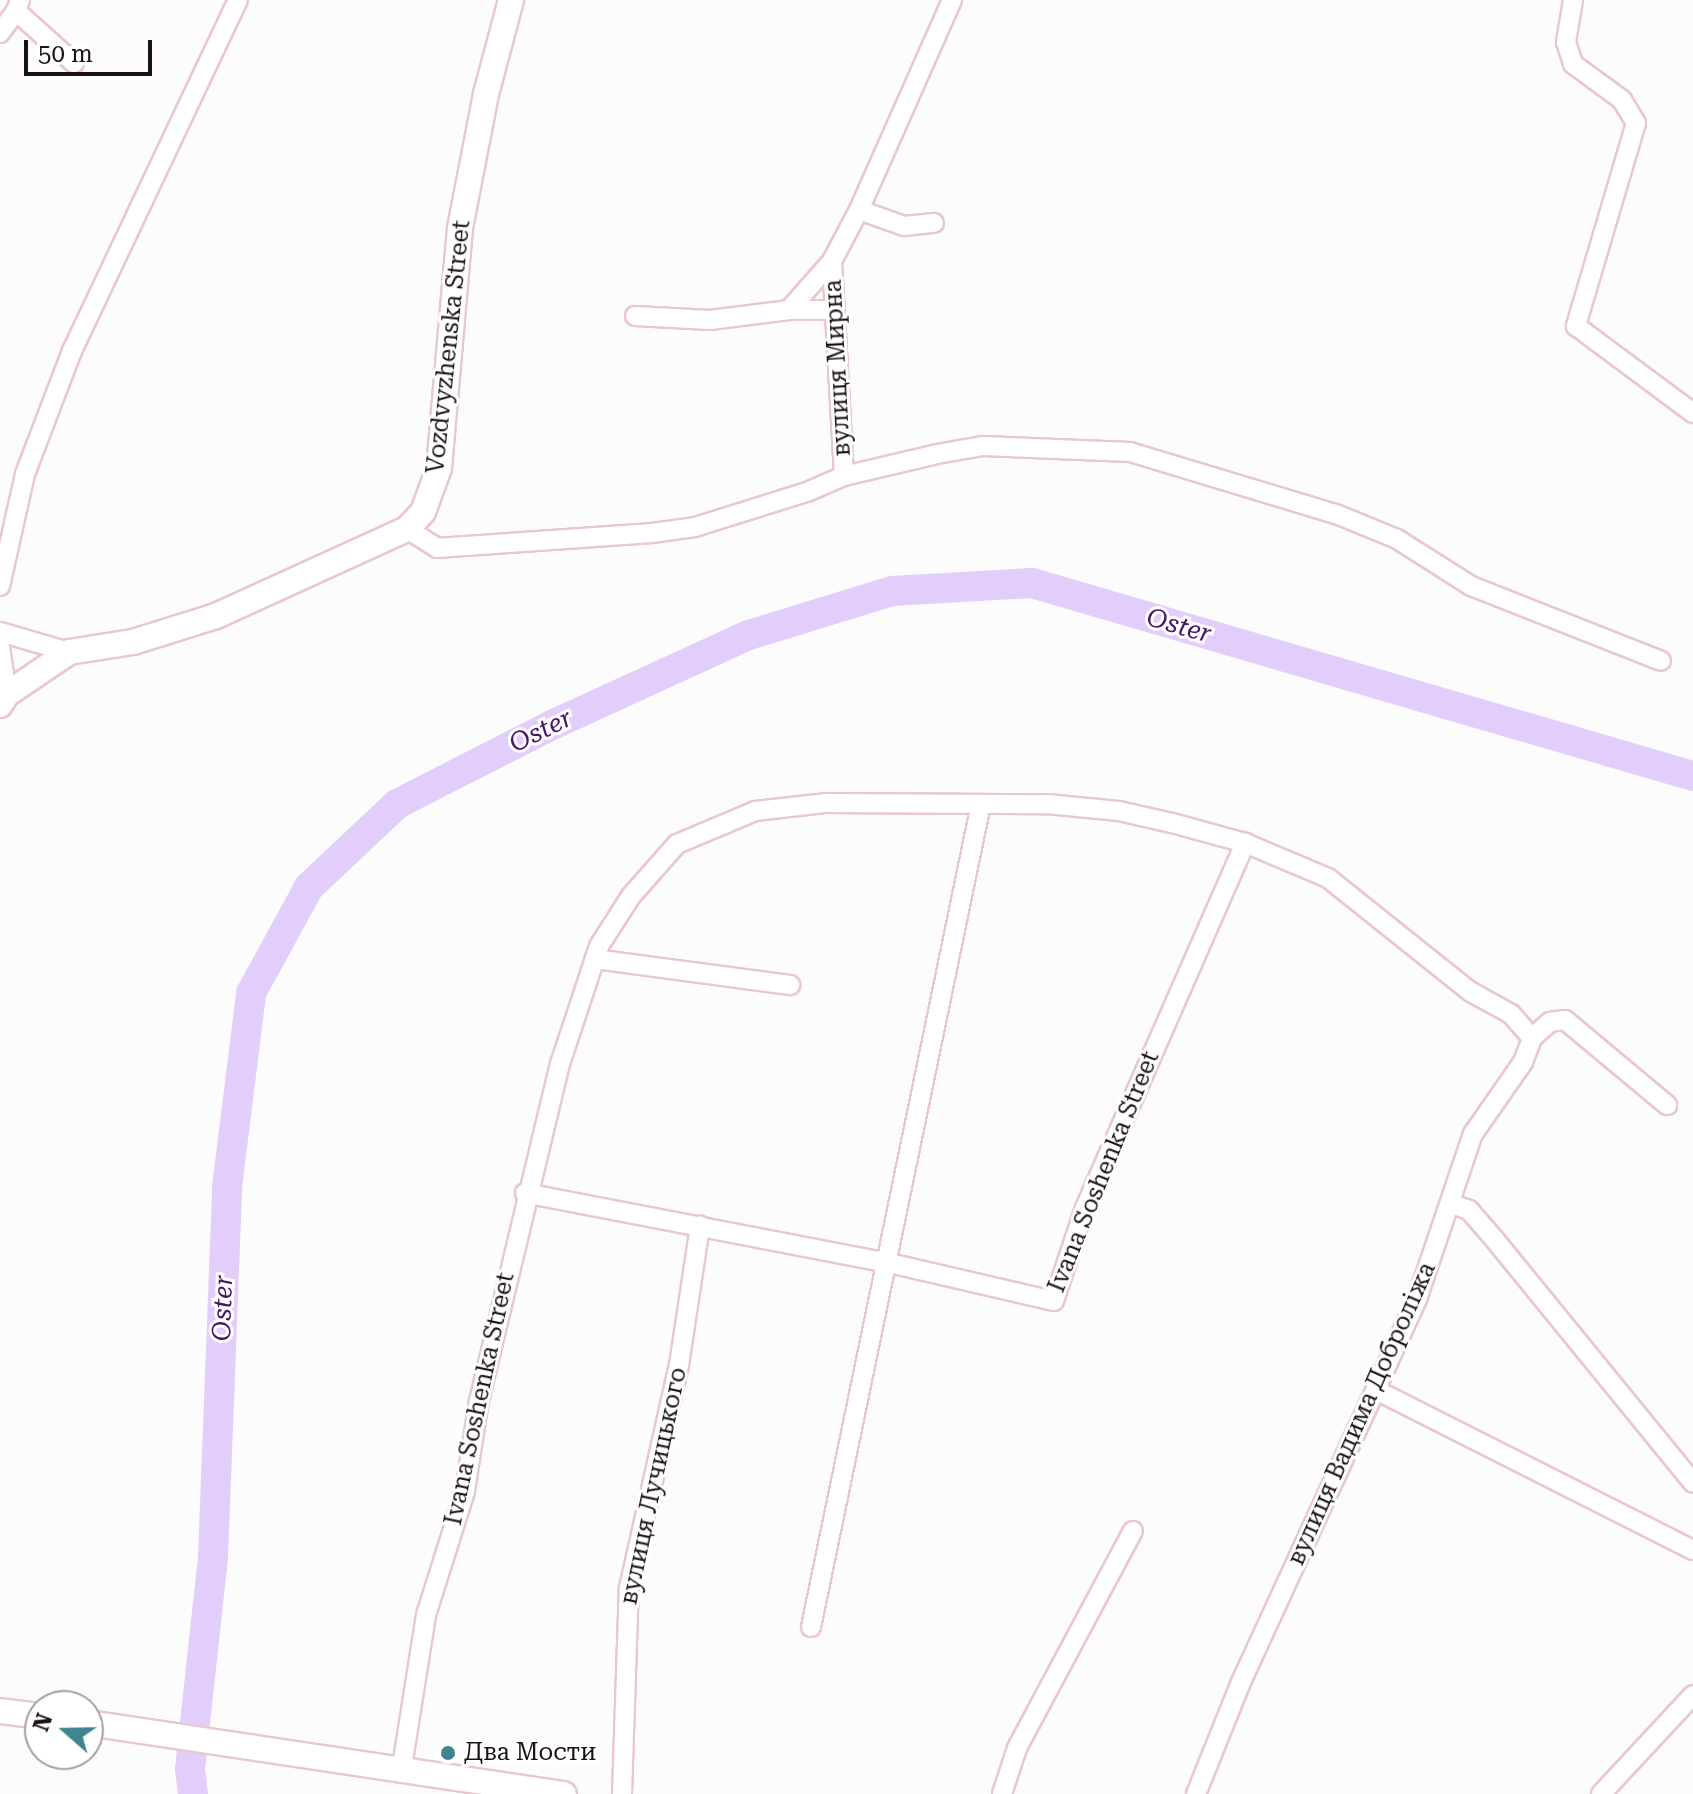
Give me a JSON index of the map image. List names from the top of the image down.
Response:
{
  "streets": {
    "street": [
      "Vozdvyzhenska Street",
      "вулиця Мирна",
      "Ivana Soshenka Street",
      "вулиця Вадима Доброліжа",
      "вулиця Лучицького"
    ]
  },
  "crossings": [
    ["Ivana Soshenka Street", "вулиця Вадима Доброліжа"],
    ["Ivana Soshenka Street", "вулиця Лучицького"]
  ],
  "water": ["Oster"],
  "places": ["Два Мости"],
  "scale_bar": "50 m",
  "north": "left"
}
